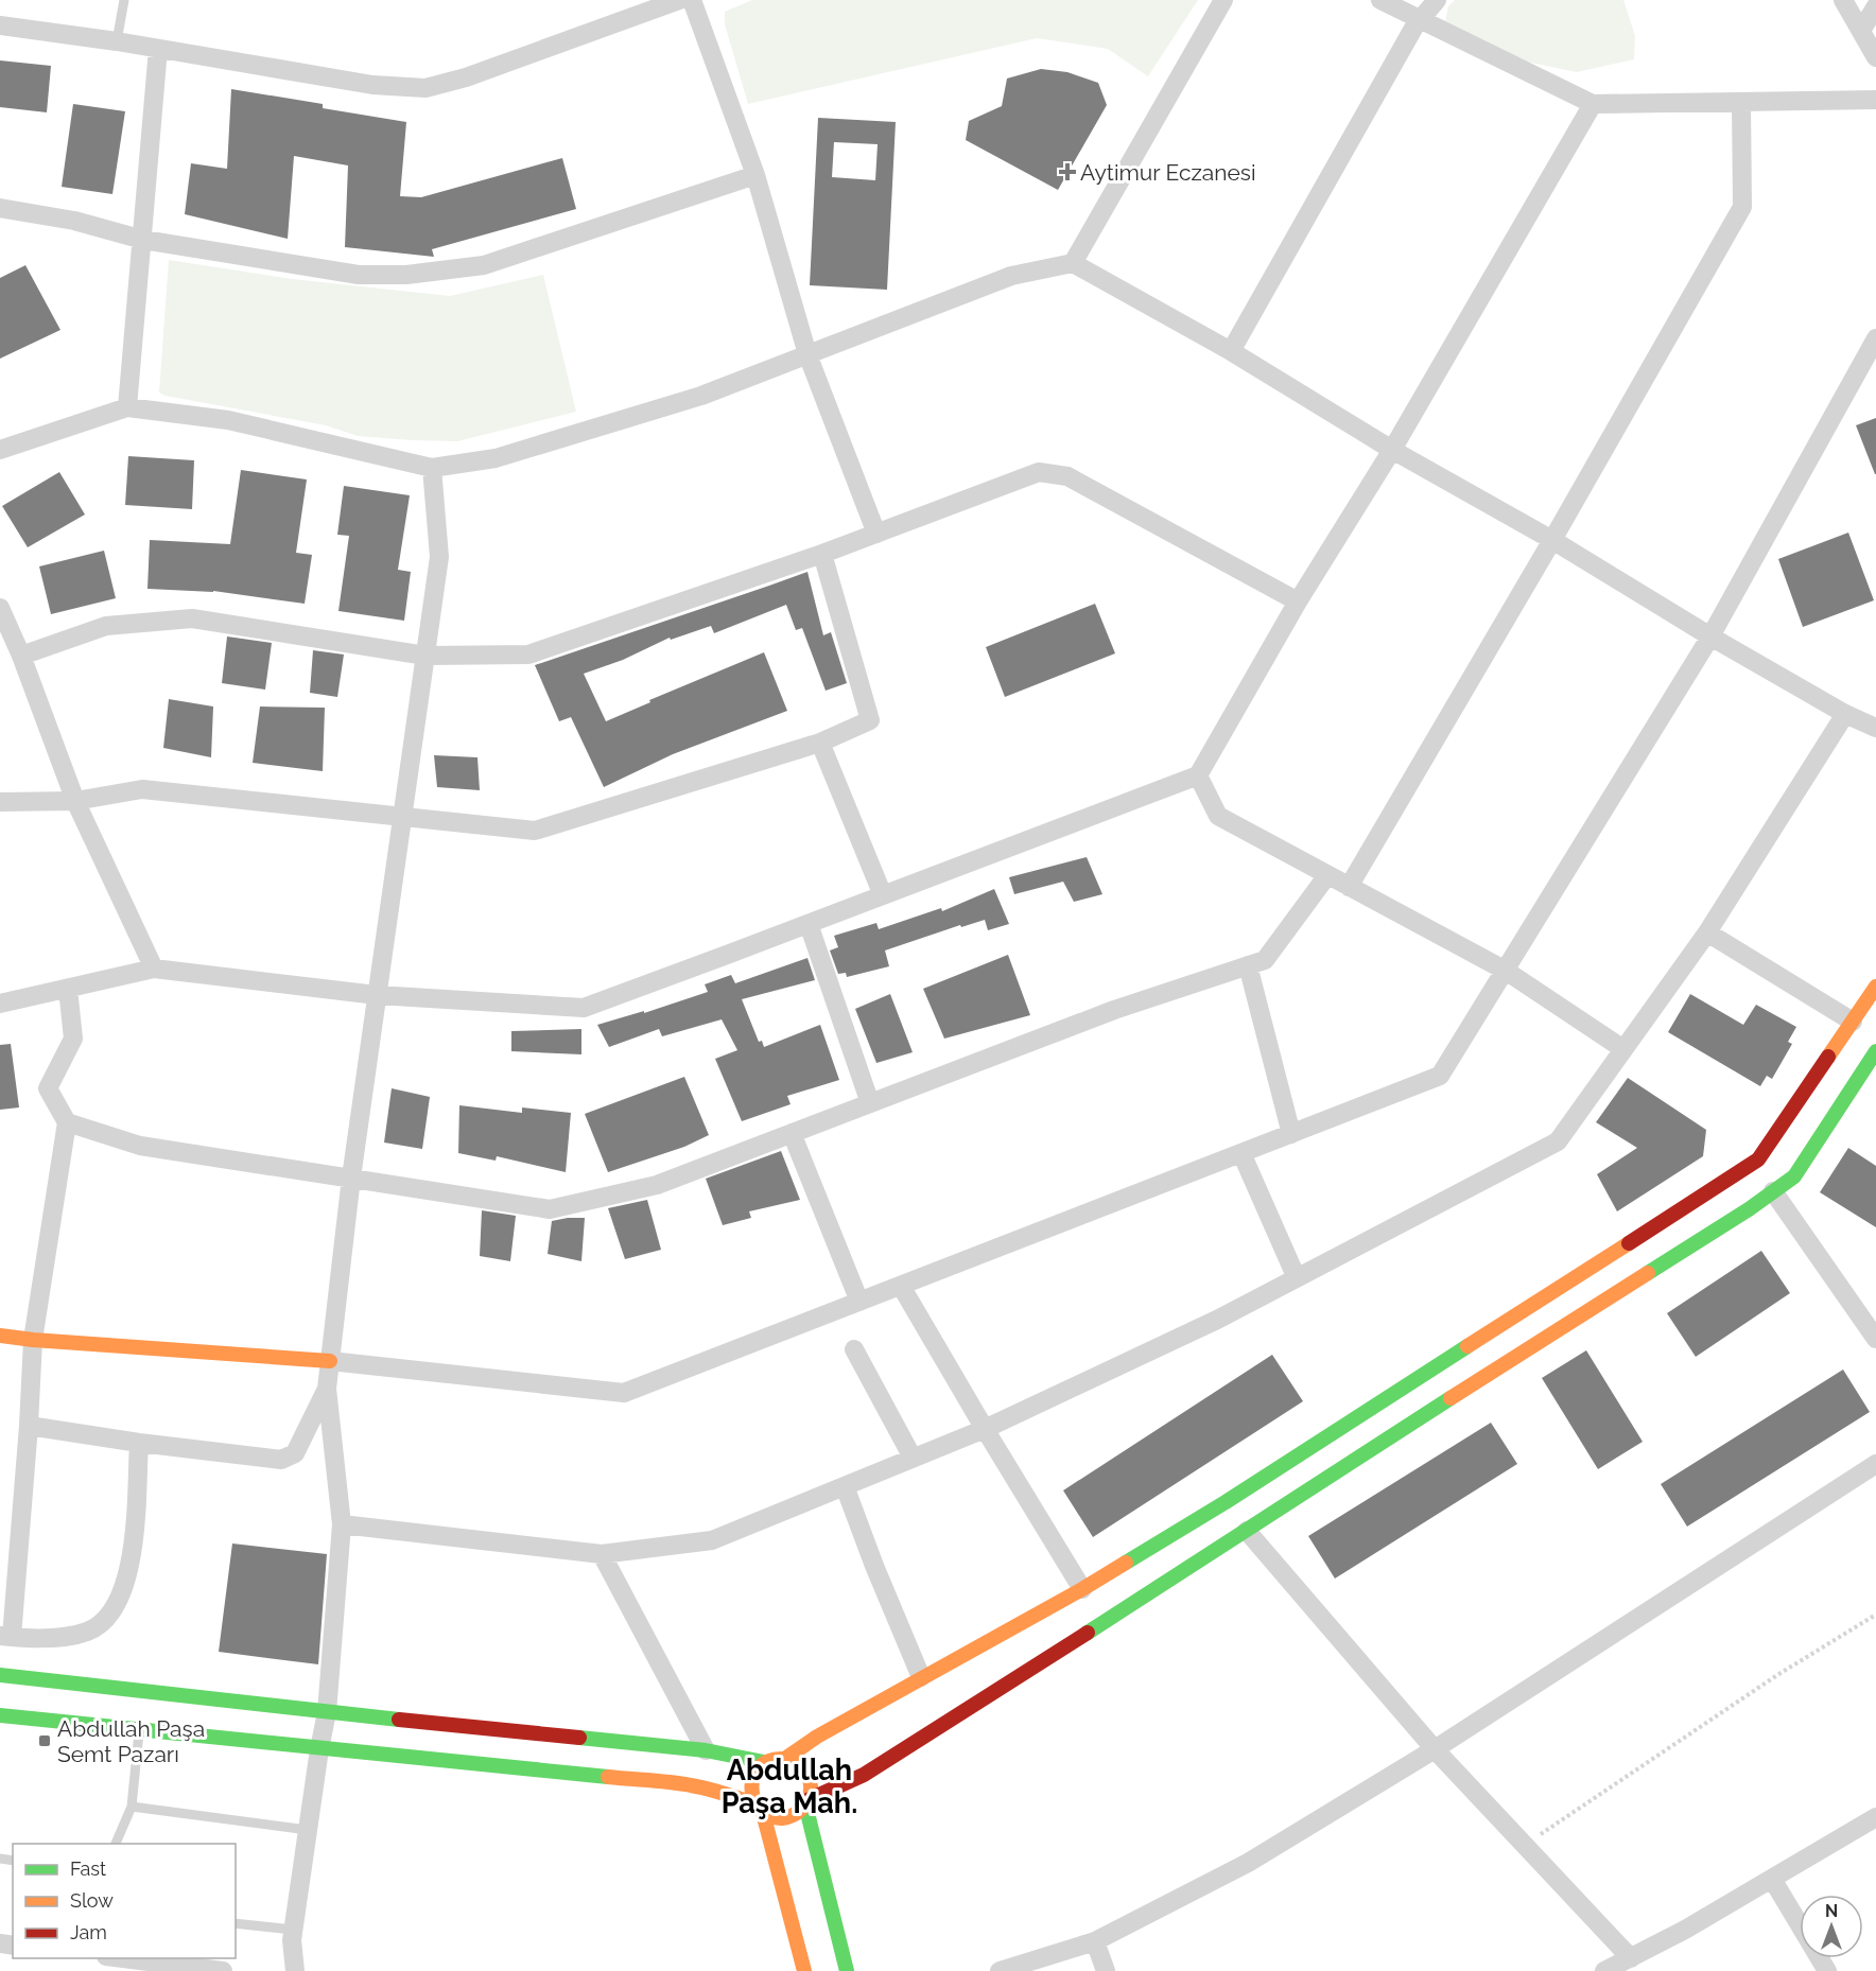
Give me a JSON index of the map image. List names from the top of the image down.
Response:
{
  "districts": ["Abdullah Paşa Mah."],
  "places": {
    "health": ["Aytimur Eczanesi"],
    "transit": ["Abdullah Paşa Semt Pazarı"]
  },
  "legend": ["Fast", "Slow", "Jam"],
  "north": "top"
}
